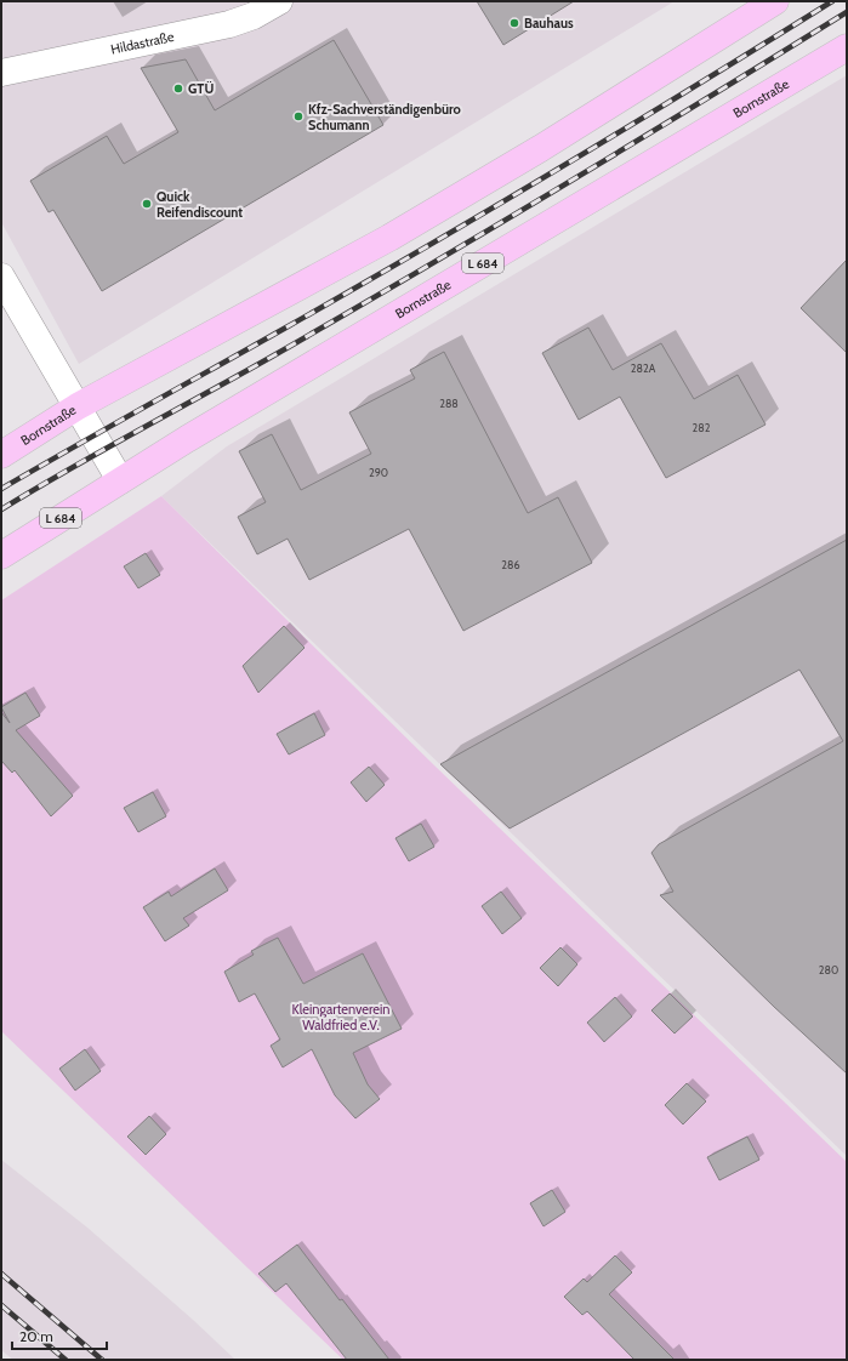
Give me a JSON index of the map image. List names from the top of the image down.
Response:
{
  "streets": {
    "main road": ["Bornstraße", "L 684"],
    "street": ["Hildastraße"]
  },
  "parks": ["Kleingartenverein Waldfried e.V."],
  "places": [
    "Bauhaus",
    "GTÜ",
    "Kfz-Sachverständigenbüro Schumann",
    "Quick Reifendiscount"
  ],
  "house_numbers": [
    "282A",
    "288",
    "282",
    "290",
    "286",
    "280"
  ],
  "scale_bar": "20 m"
}
